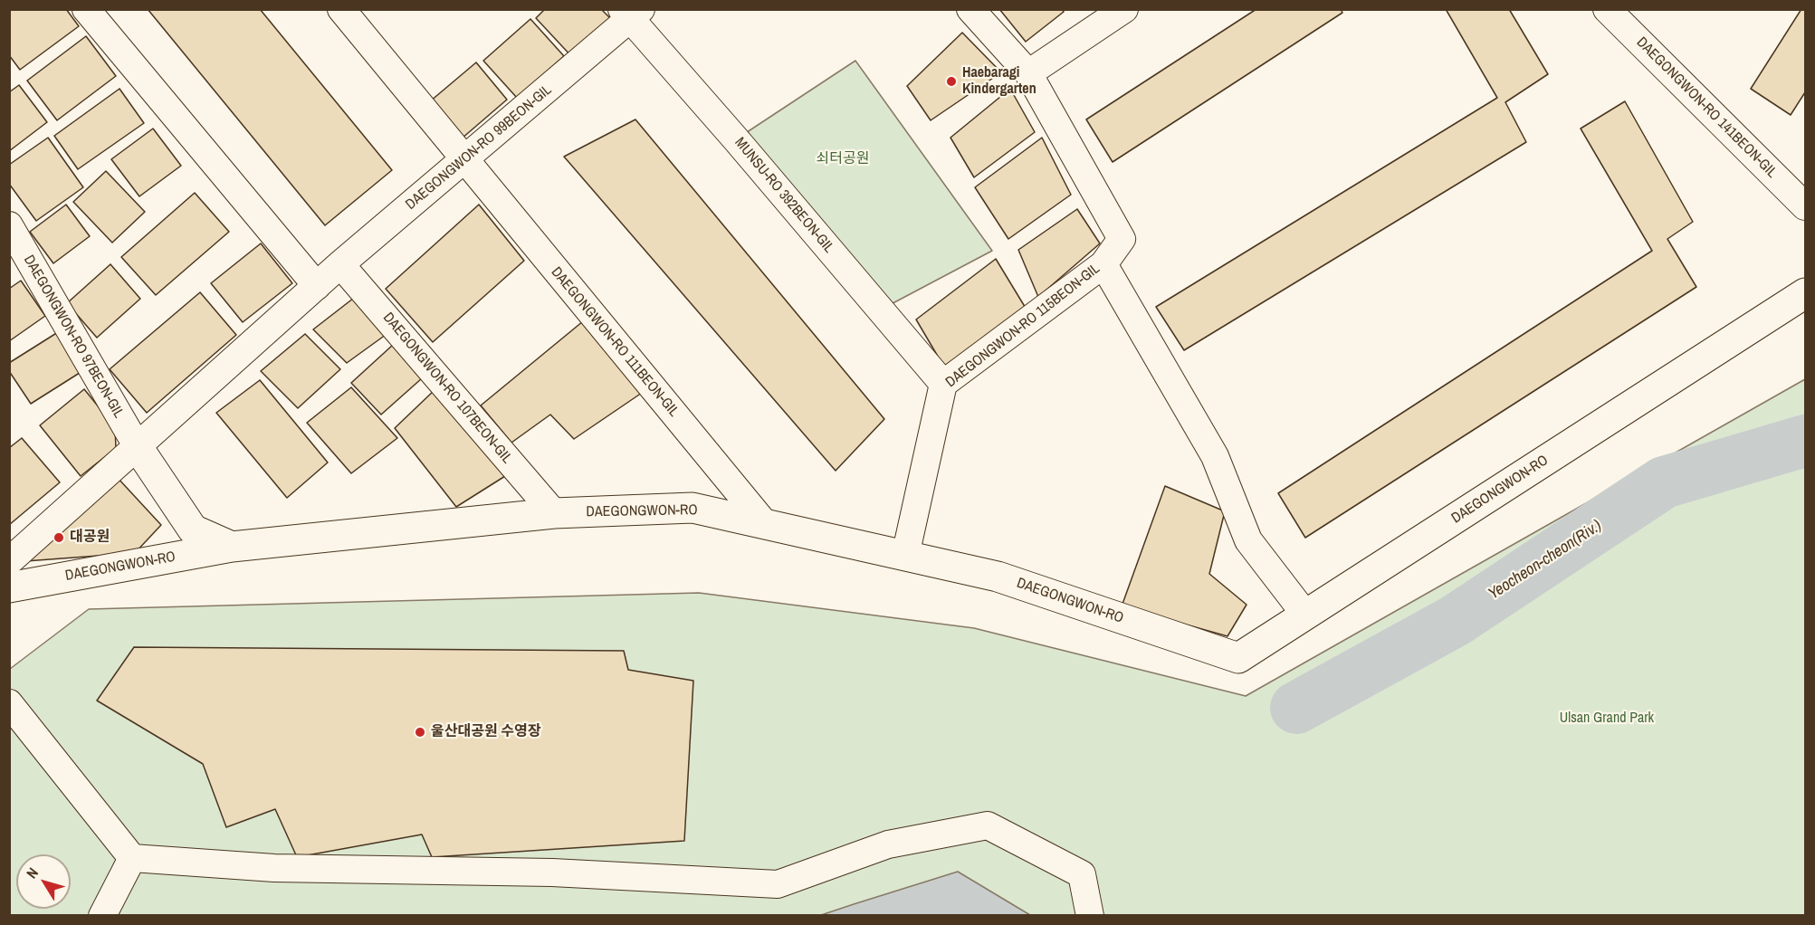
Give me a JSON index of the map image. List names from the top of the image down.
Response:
{
  "streets": {
    "street": [
      "DAEGONGWON-RO 141BEON-GIL",
      "DAEGONGWON-RO 99BEON-GIL",
      "MUNSU-RO 392BEON-GIL",
      "DAEGONGWON-RO 115BEON-GIL",
      "DAEGONGWON-RO 97BEON-GIL",
      "DAEGONGWON-RO 111BEON-GIL",
      "DAEGONGWON-RO 107BEON-GIL",
      "DAEGONGWON-RO"
    ]
  },
  "crossings": [
    ["DAEGONGWON-RO 99BEON-GIL", "MUNSU-RO 392BEON-GIL"],
    ["DAEGONGWON-RO 99BEON-GIL", "DAEGONGWON-RO 97BEON-GIL"],
    ["DAEGONGWON-RO 99BEON-GIL", "DAEGONGWON-RO 111BEON-GIL"],
    ["DAEGONGWON-RO 99BEON-GIL", "DAEGONGWON-RO 107BEON-GIL"],
    ["DAEGONGWON-RO 99BEON-GIL", "DAEGONGWON-RO"],
    ["MUNSU-RO 392BEON-GIL", "DAEGONGWON-RO 115BEON-GIL"],
    ["DAEGONGWON-RO 115BEON-GIL", "DAEGONGWON-RO"],
    ["DAEGONGWON-RO 97BEON-GIL", "DAEGONGWON-RO"],
    ["DAEGONGWON-RO 111BEON-GIL", "DAEGONGWON-RO"],
    ["DAEGONGWON-RO 107BEON-GIL", "DAEGONGWON-RO"]
  ],
  "water": ["Yeocheon-cheon(Riv.)"],
  "parks": ["쇠터공원", "Ulsan Grand Park"],
  "places": ["Haebaragi Kindergarten", "대공원", "울산대공원 수영장"],
  "north": "top left"
}
